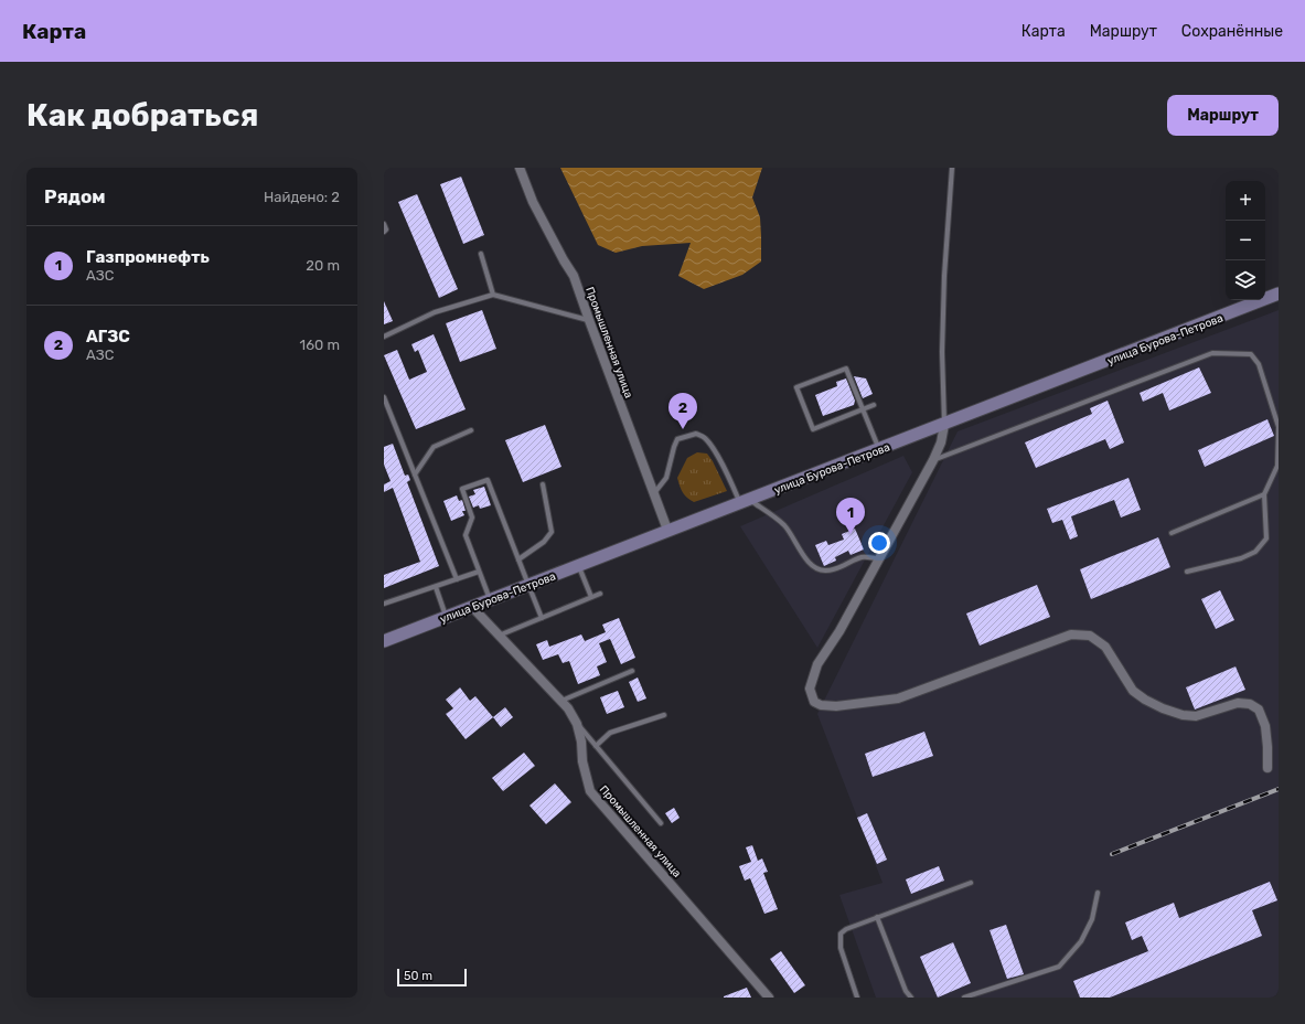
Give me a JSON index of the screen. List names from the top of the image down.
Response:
{
  "streets": {
    "main road": ["улица Бурова-Петрова"],
    "street": ["Промышленная улица"]
  },
  "crossings": [
    ["улица Бурова-Петрова", "Промышленная улица"]
  ],
  "scale_bar": "50 m",
  "page": {
    "header": "Карта",
    "nav": ["Карта", "Маршрут", "Сохранённые"],
    "buttons": "Маршрут",
    "title": "Как добраться",
    "heading": ["Рядом", "Найдено: 2"],
    "map_buttons": ["+", "−"],
    "list": [
      {
        "mark": "1",
        "name": "Газпромнефть",
        "note": "АЗС",
        "value": "20 m"
      },
      {
        "mark": "2",
        "name": "АГЗС",
        "note": "АЗС",
        "value": "160 m"
      }
    ],
    "pins": ["2", "1"],
    "scale": "50 m"
  }
}
